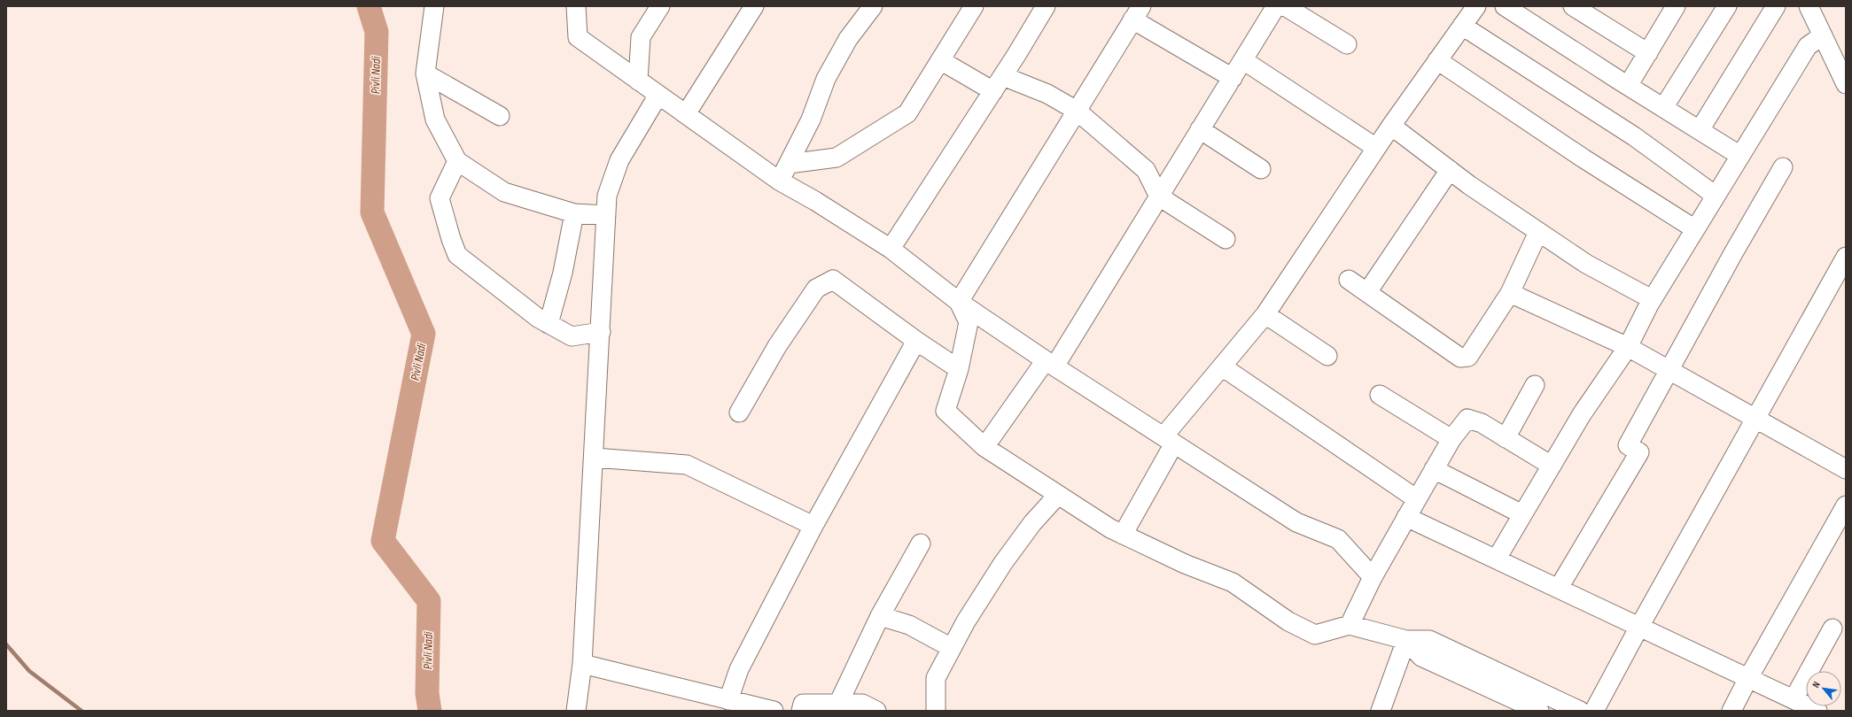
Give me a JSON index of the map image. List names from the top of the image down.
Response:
{
  "water": ["Pivli Nadi"],
  "north": "top left"
}
